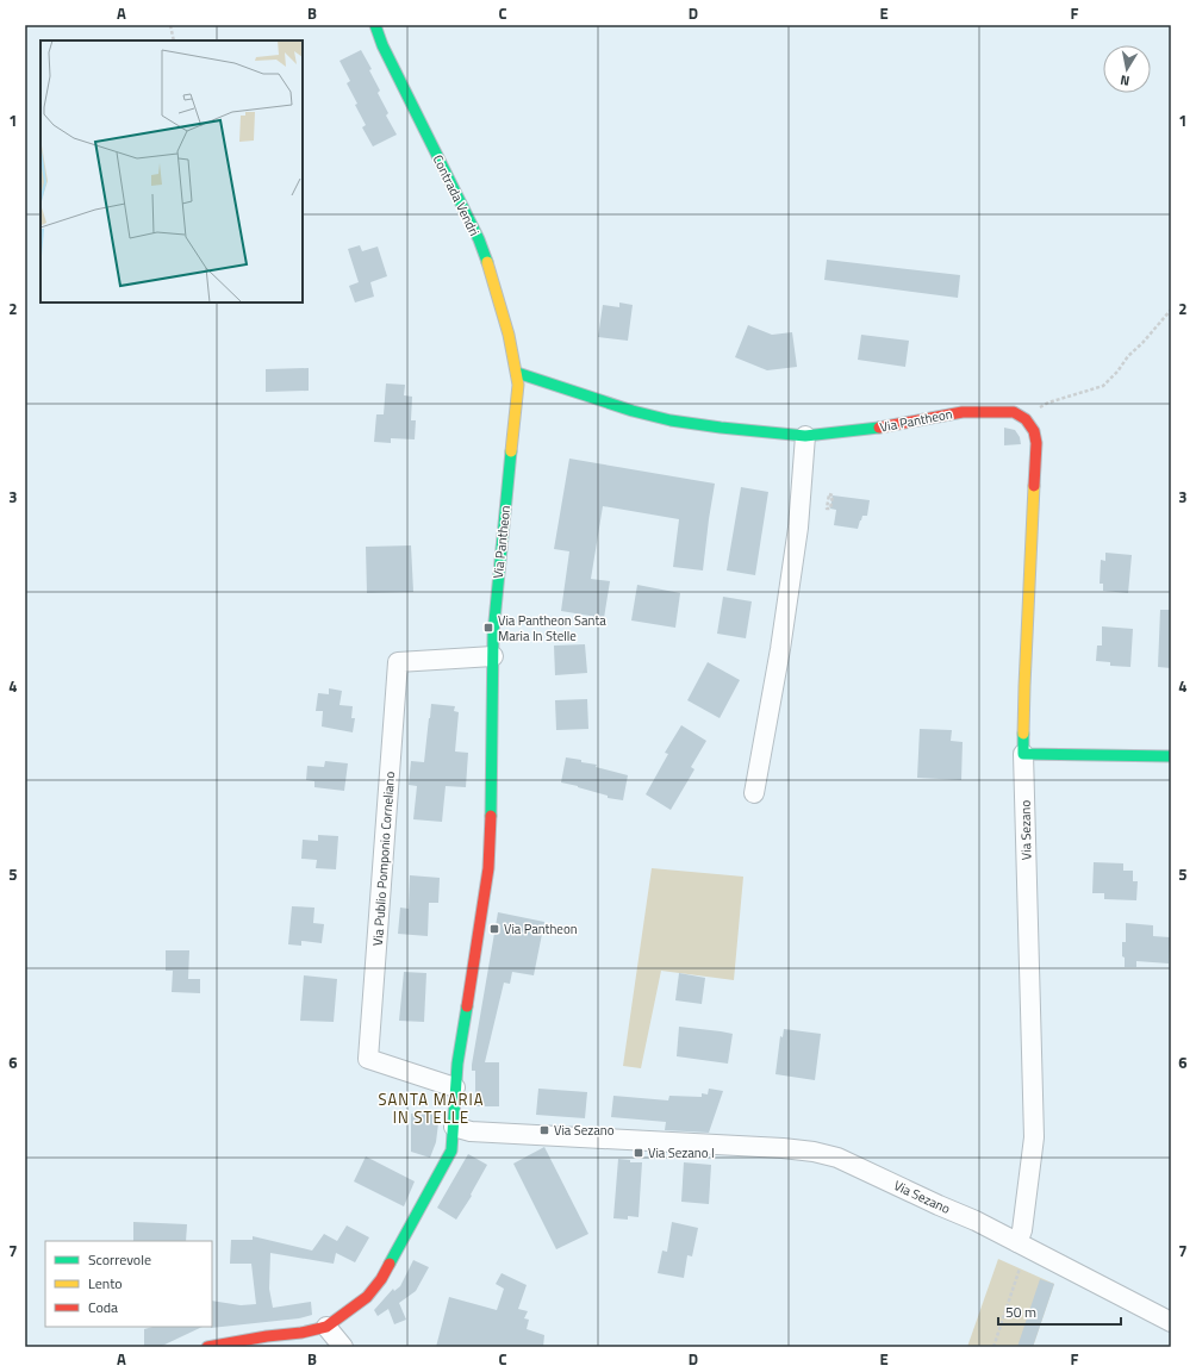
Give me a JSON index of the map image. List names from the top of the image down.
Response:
{
  "streets": {
    "street": [
      "Contrada Vendri",
      "Via Pantheon",
      "Via Sezano",
      "Via Publio Pomponio Corneliano"
    ]
  },
  "crossings": [
    ["Contrada Vendri", "Via Pantheon"],
    ["Via Pantheon", "Via Sezano"],
    ["Via Pantheon", "Via Publio Pomponio Corneliano"]
  ],
  "districts": ["SANTA MARIA IN STELLE"],
  "places": {
    "transit": [
      "Via Pantheon Santa Maria In Stelle",
      "Via Pantheon",
      "Via Sezano",
      "Via Sezano I"
    ]
  },
  "legend": ["Scorrevole", "Lento", "Coda"],
  "scale_bar": "50 m",
  "north": "bottom",
  "grid": {
    "columns": [
      "A",
      "B",
      "C",
      "D",
      "E",
      "F"
    ],
    "rows": [
      "1",
      "2",
      "3",
      "4",
      "5",
      "6",
      "7"
    ]
  }
}
